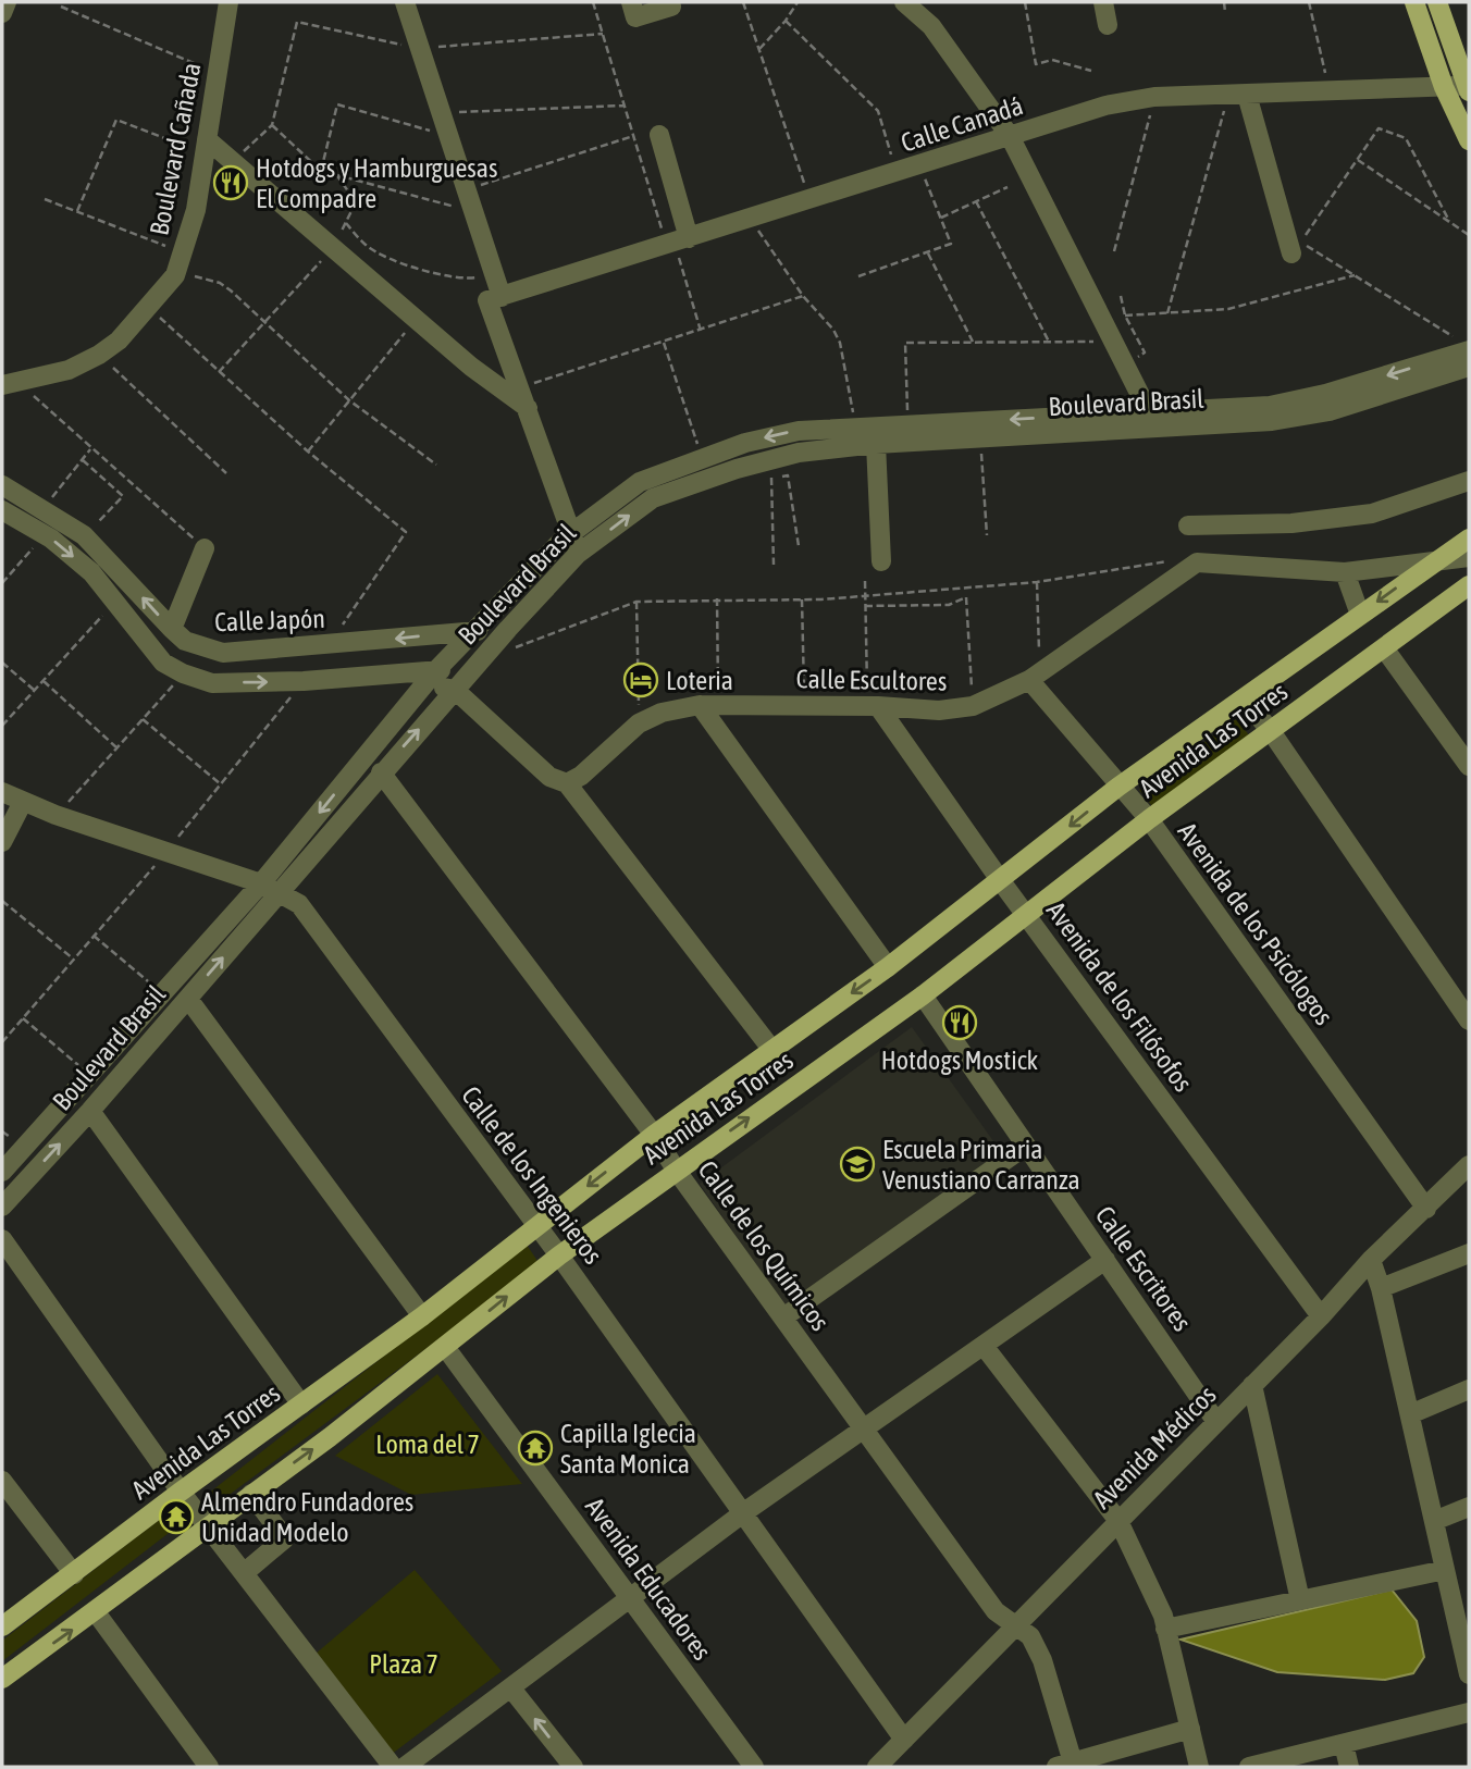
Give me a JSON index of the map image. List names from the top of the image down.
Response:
{
  "streets": {
    "main road": ["Avenida Las Torres"],
    "street": [
      "Calle Canadá",
      "Boulevard Cañada",
      "Boulevard Brasil",
      "Calle Japón",
      "Calle Escultores",
      "Avenida de los Psicólogos",
      "Avenida de los Filósofos",
      "Calle de los Ingenieros",
      "Calle de los Químicos",
      "Calle Escritores",
      "Avenida Médicos",
      "Avenida Educadores"
    ]
  },
  "crossings": [
    ["Boulevard Brasil", "Calle Japón"],
    ["Boulevard Brasil", "Calle de los Ingenieros"],
    ["Boulevard Brasil", "Calle de los Químicos"],
    ["Calle Escultores", "Avenida de los Psicólogos"],
    ["Calle Escultores", "Avenida de los Filósofos"],
    ["Avenida Las Torres", "Avenida de los Psicólogos"],
    ["Avenida Las Torres", "Avenida de los Filósofos"],
    ["Avenida Las Torres", "Calle de los Ingenieros"],
    ["Avenida Las Torres", "Calle de los Químicos"],
    ["Avenida Las Torres", "Calle Escritores"],
    ["Avenida Las Torres", "Avenida Educadores"],
    ["Avenida de los Psicólogos", "Avenida Médicos"],
    ["Avenida de los Filósofos", "Avenida Médicos"],
    ["Calle de los Ingenieros", "Avenida Médicos"],
    ["Calle de los Químicos", "Avenida Médicos"],
    ["Calle Escritores", "Avenida Médicos"]
  ],
  "parks": ["Loma del 7", "Plaza 7"],
  "places": {
    "restaurant": ["Hotdogs y Hamburguesas El Compadre", "Hotdogs Mostick"],
    "hotel": ["Loteria"],
    "school or university": ["Escuela Primaria Venustiano Carranza"],
    "temple": ["Capilla Iglecia Santa Monica", "Almendro Fundadores Unidad Modelo"]
  }
}
